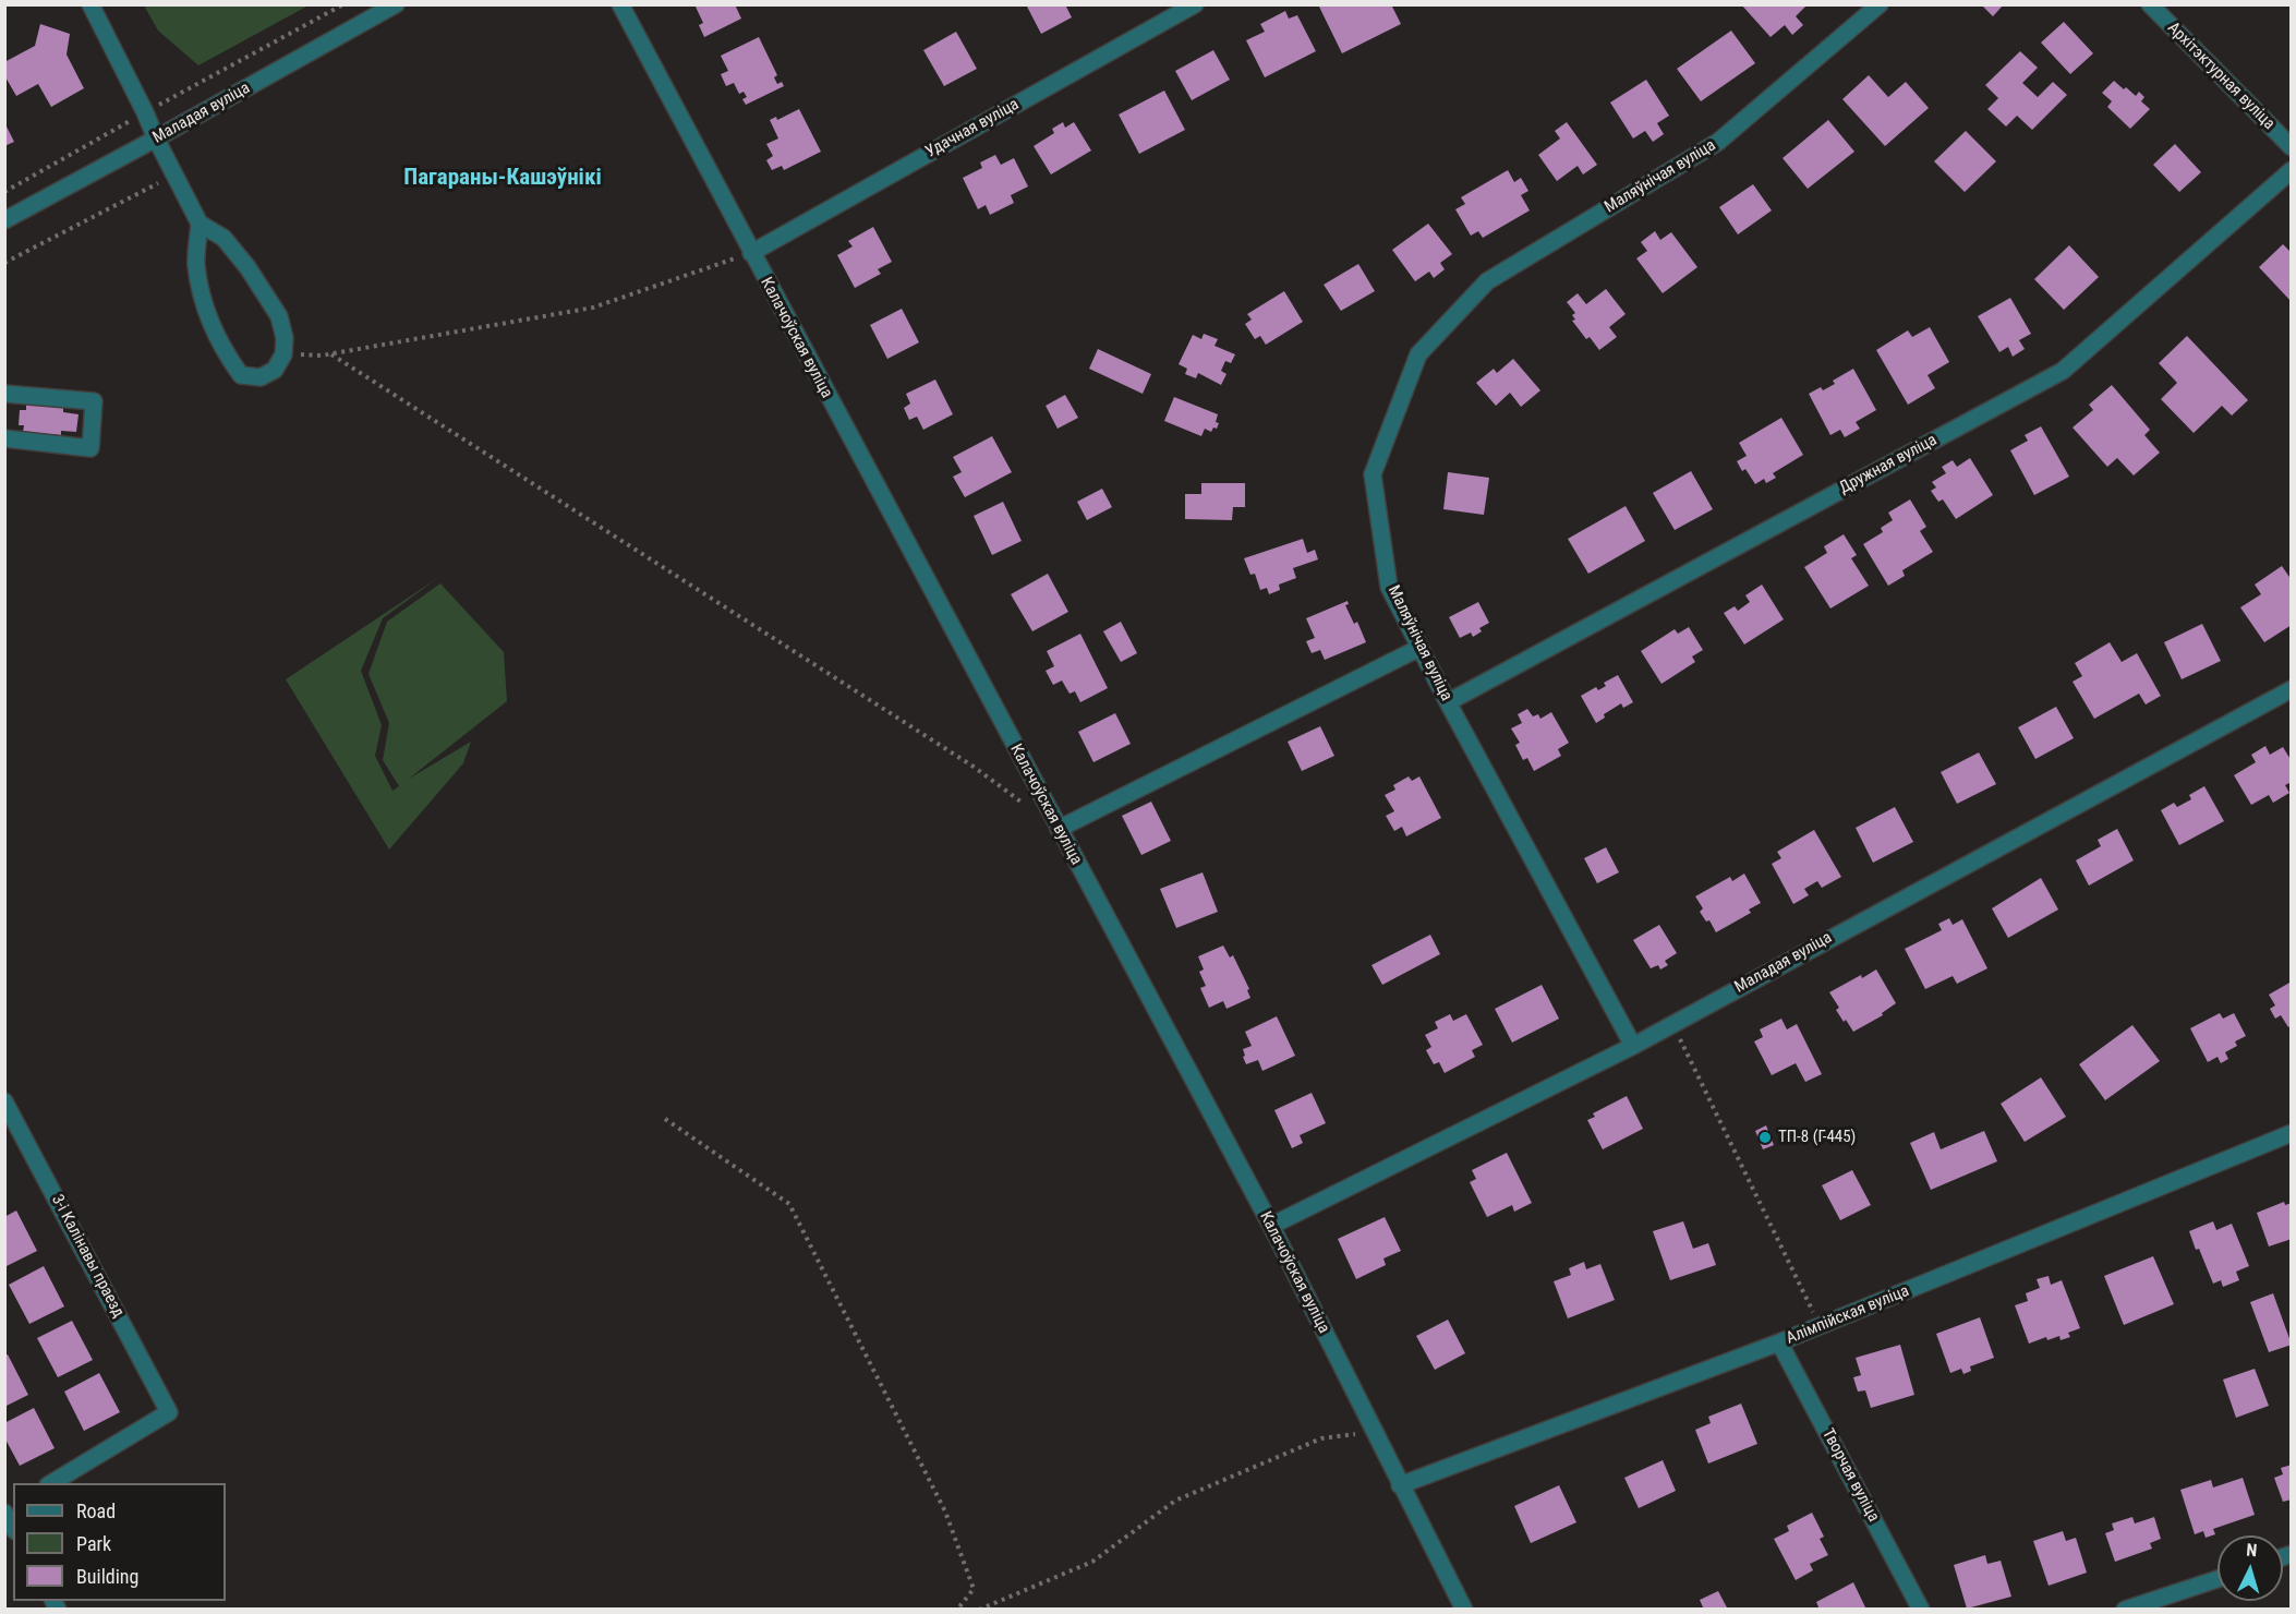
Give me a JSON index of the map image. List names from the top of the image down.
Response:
{
  "streets": {
    "street": [
      "Архітэктурная вуліца",
      "Маладая вуліца",
      "Удачная вуліца",
      "Маляўнічая вуліца",
      "Калачоўская вуліца",
      "Дружная вуліца",
      "3-і Калінавы праезд",
      "Алімпійская вуліца",
      "Творчая вуліца"
    ]
  },
  "crossings": [
    ["Маладая вуліца", "Маляўнічая вуліца"],
    ["Маладая вуліца", "Калачоўская вуліца"],
    ["Удачная вуліца", "Калачоўская вуліца"],
    ["Маляўнічая вуліца", "Дружная вуліца"],
    ["Калачоўская вуліца", "Алімпійская вуліца"],
    ["Алімпійская вуліца", "Творчая вуліца"]
  ],
  "districts": ["Пагараны-Кашэўнікі"],
  "places": ["ТП-8 (Г-445)"],
  "legend": ["Road", "Park", "Building"],
  "north": "top"
}
